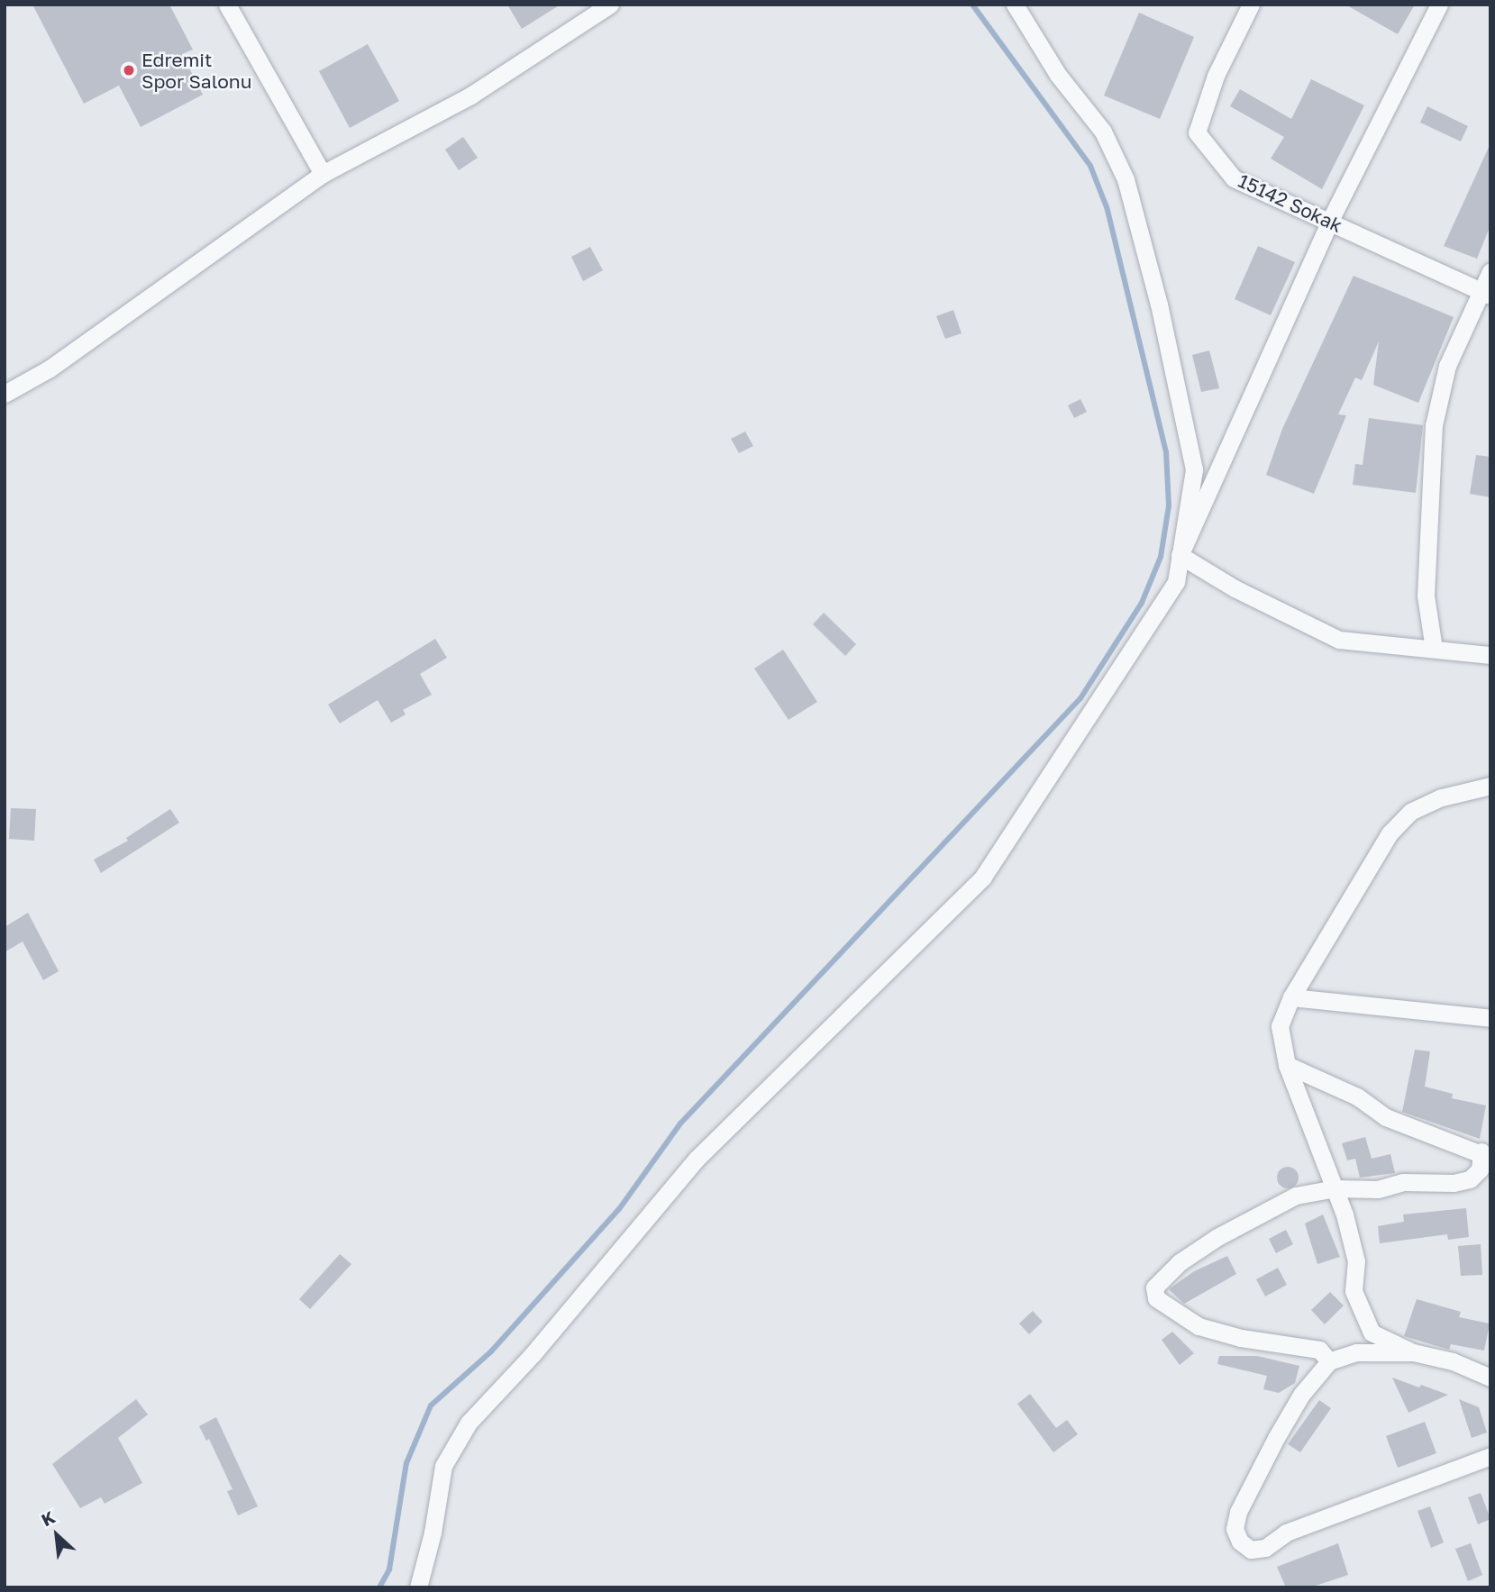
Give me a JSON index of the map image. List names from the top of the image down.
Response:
{
  "streets": {
    "street": ["15142 Sokak"]
  },
  "places": ["Edremit Spor Salonu"],
  "north": "top left"
}
